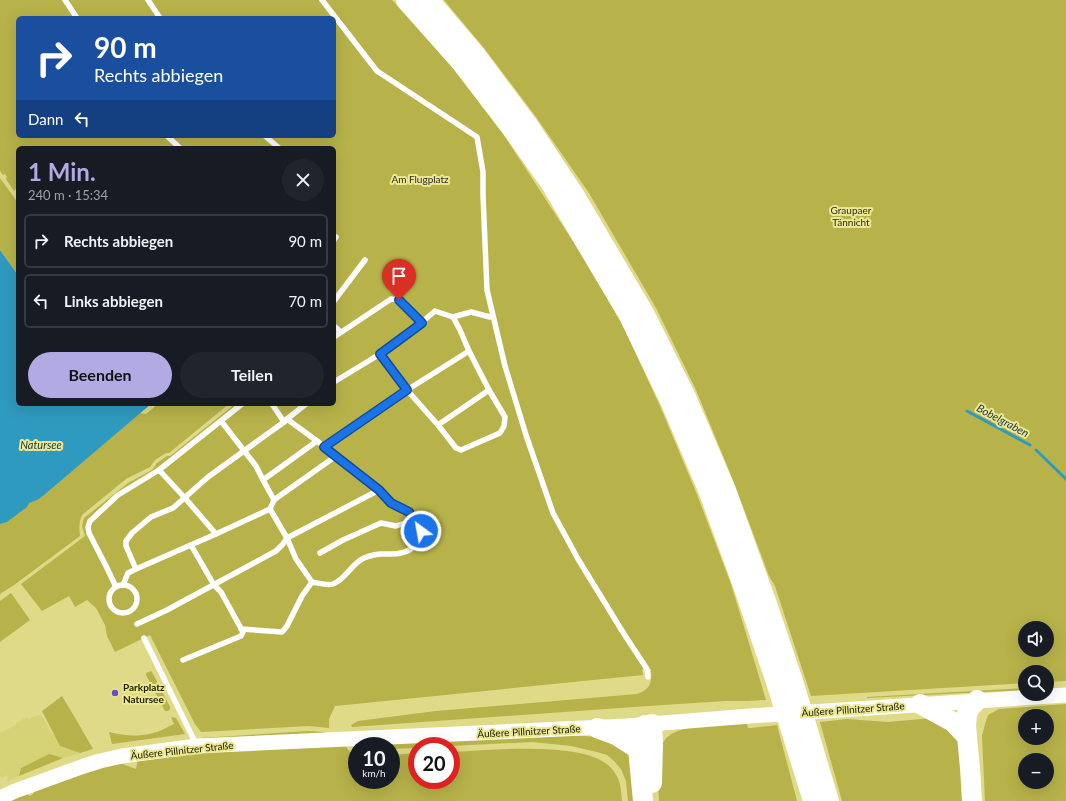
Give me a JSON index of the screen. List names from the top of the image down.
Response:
{
  "streets": {
    "main road": ["Äußere Pillnitzer Straße"]
  },
  "water": ["Bobelgraben", "Natursee"],
  "parks": ["Am Flugplatz", "Graupaer Tännicht"],
  "places": ["Parkplatz Natursee"],
  "page": {
    "turn": ["90 m", "Rechts abbiegen"],
    "then": "Dann",
    "heading": ["1 Min.", "240 m · 15:34"],
    "list": [
      {
        "name": "Rechts abbiegen",
        "value": "90 m"
      },
      {
        "name": "Links abbiegen",
        "value": "70 m"
      }
    ],
    "buttons": ["Beenden", "Teilen"],
    "map_buttons": ["+", "−"],
    "speed": "10 km/h",
    "limit": "20"
  }
}
